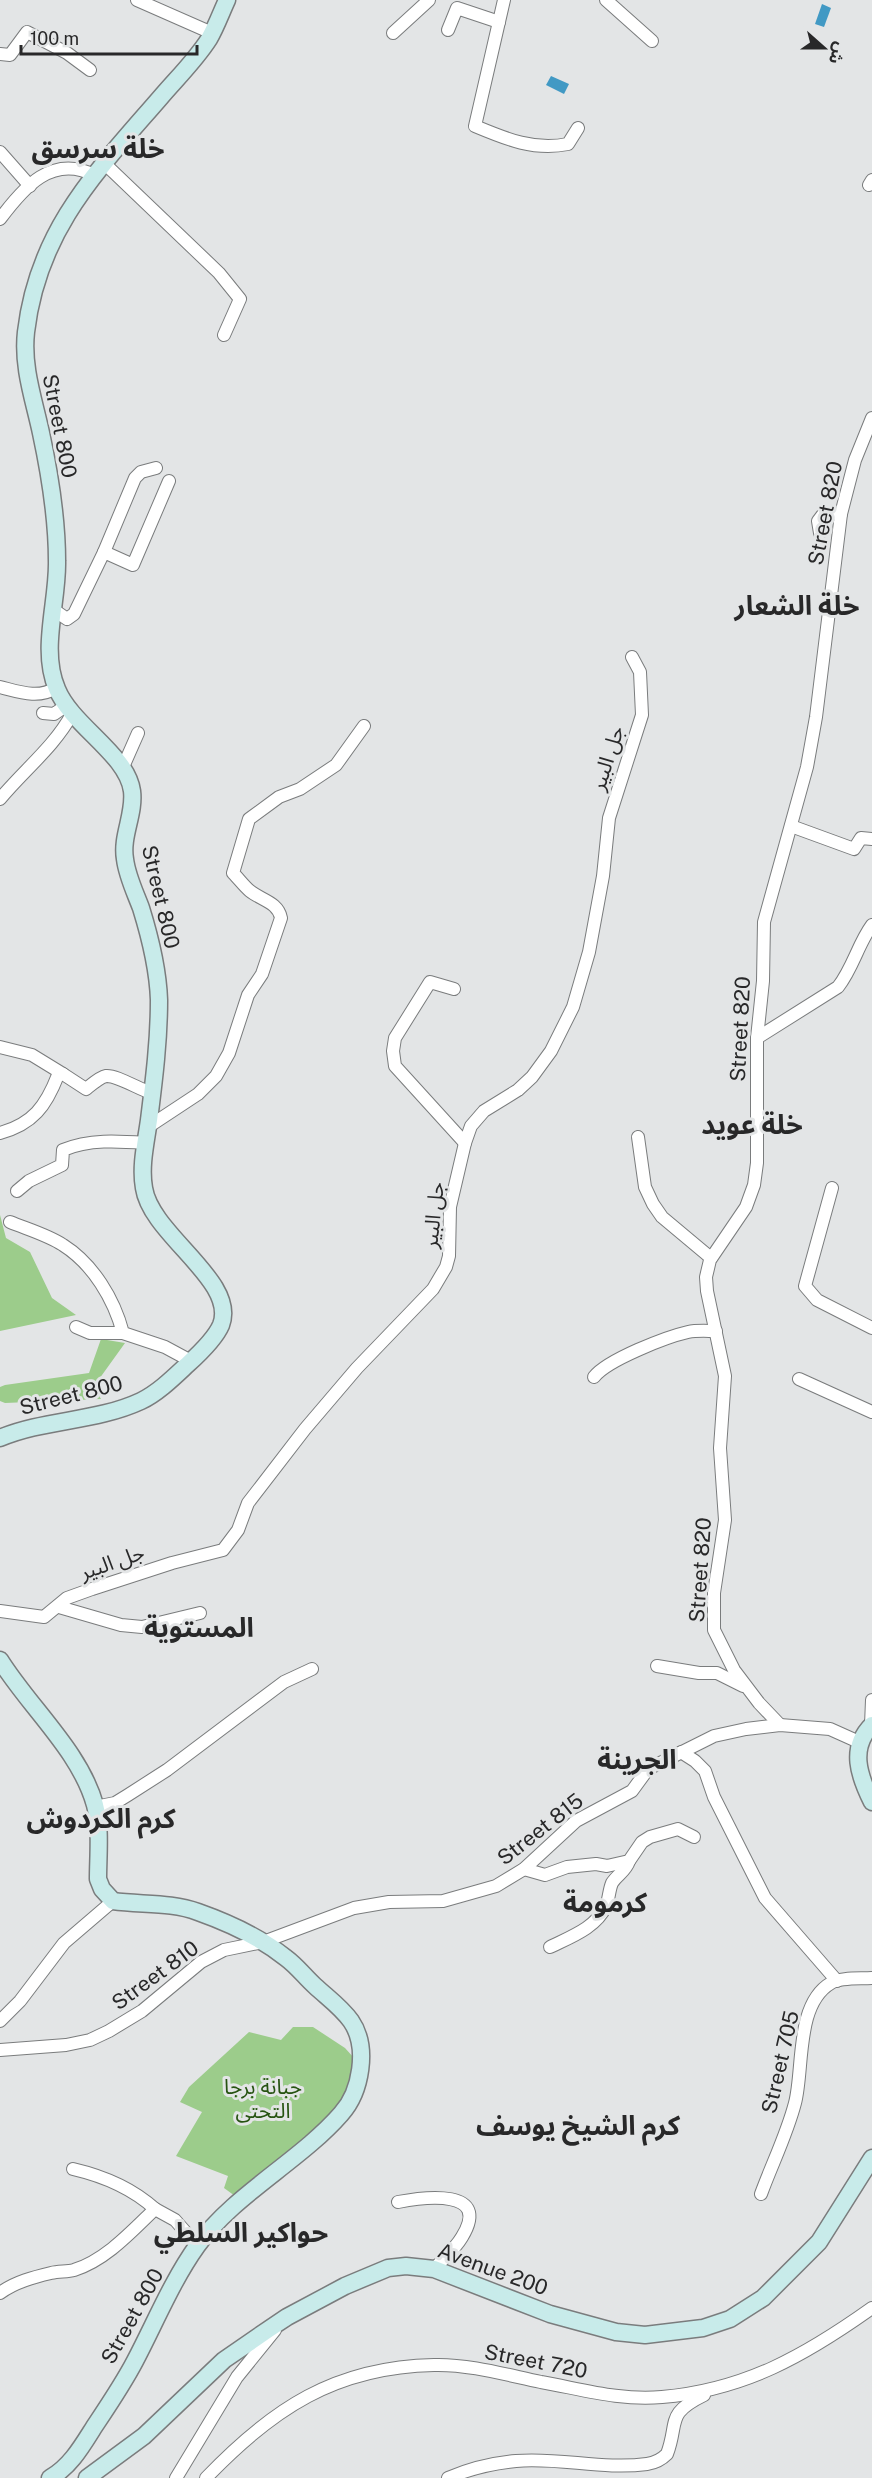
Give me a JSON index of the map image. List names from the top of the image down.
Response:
{
  "streets": {
    "main road": ["Street 800", "Avenue 200"],
    "street": [
      "Street 820",
      "جل البير",
      "Street 815",
      "Street 810",
      "Street 705",
      "Street 720"
    ]
  },
  "crossings": [
    ["Street 800", "Street 815"],
    ["Street 800", "Street 810"],
    ["Street 820", "Street 815"],
    ["Street 815", "Street 810"]
  ],
  "districts": [
    "خلة سرسق",
    "خلة الشعار",
    "خلة عويد",
    "المستوية",
    "الجرينة",
    "كرم الكردوش",
    "كرمومة",
    "كرم الشيخ يوسف",
    "حواكير السلطي"
  ],
  "parks": ["جبانة برجا التحتى"],
  "scale_bar": "100 m",
  "north": "right"
}
